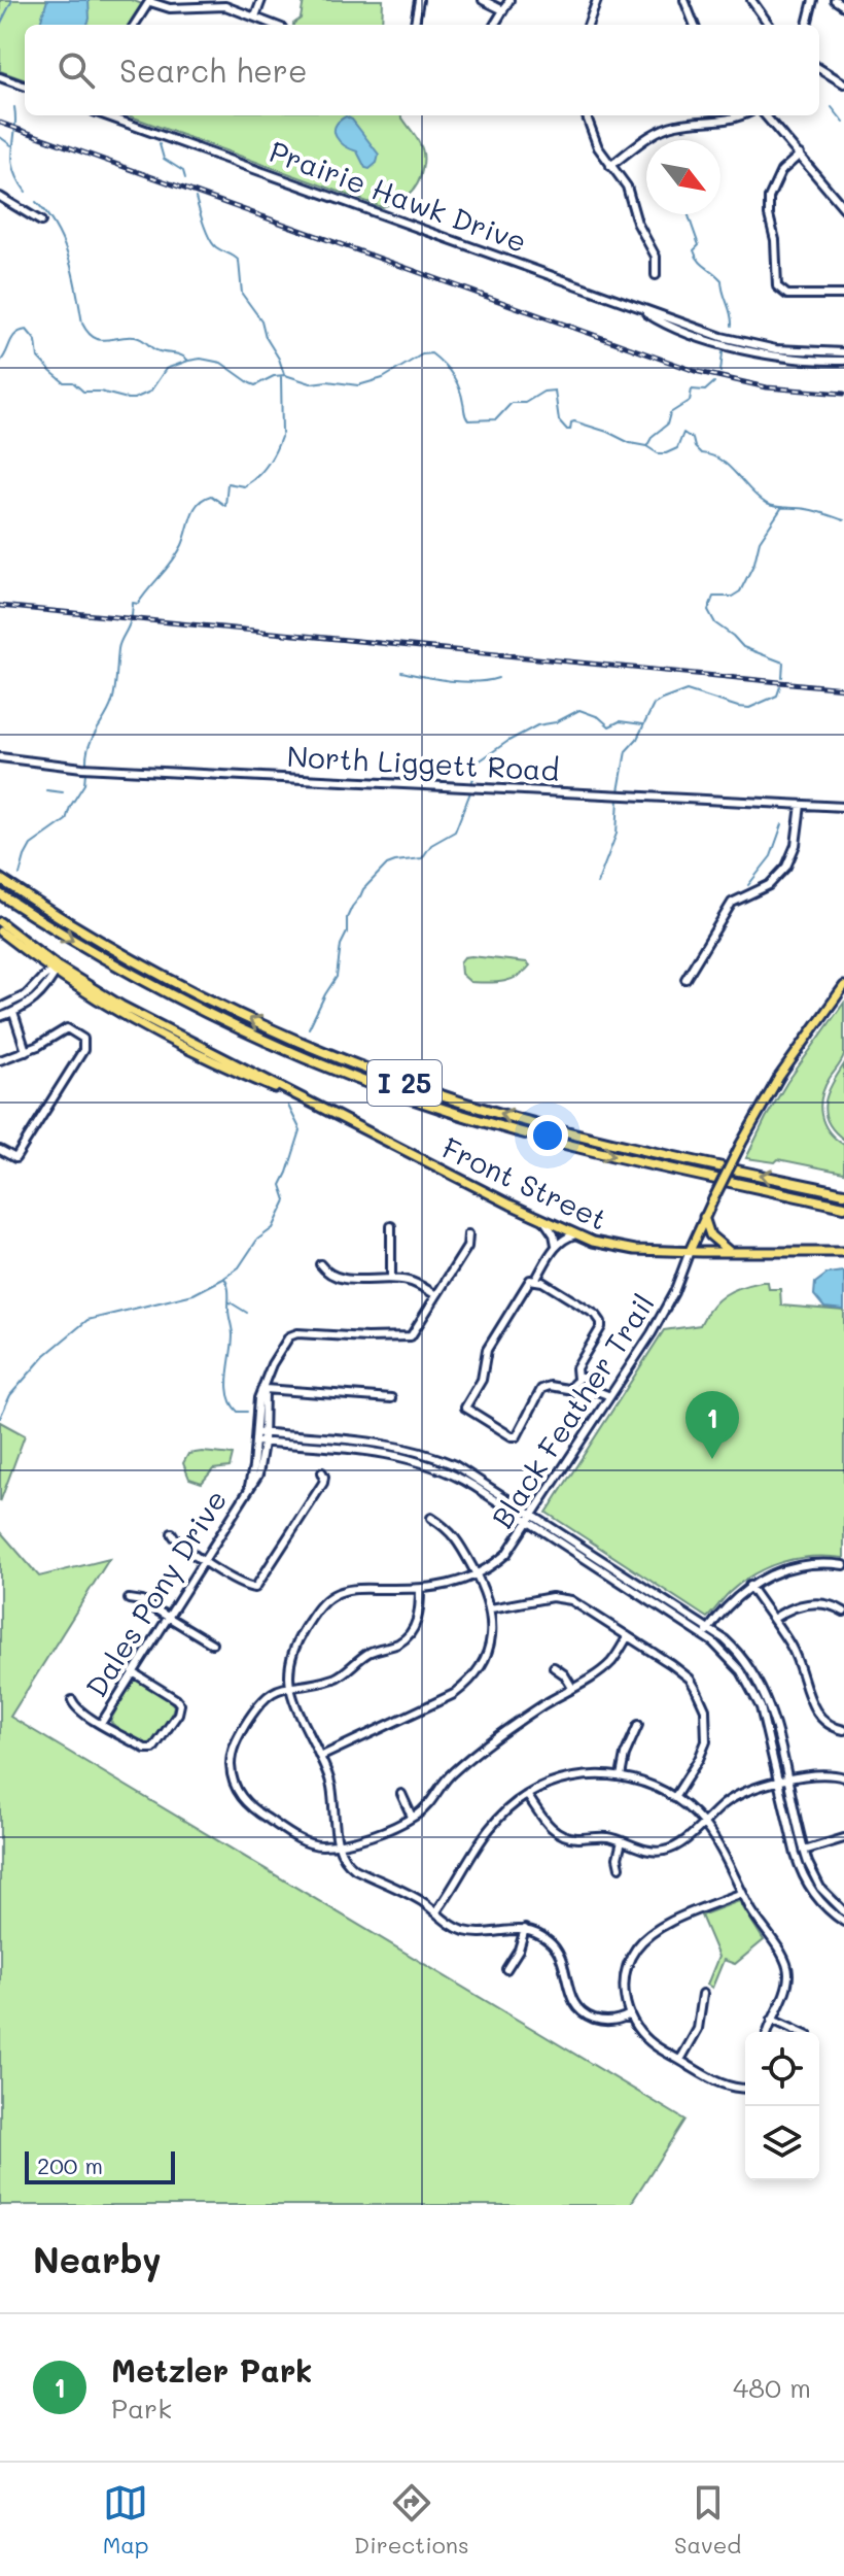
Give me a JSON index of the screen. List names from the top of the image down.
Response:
{
  "streets": {
    "highway": ["I 25"],
    "main road": ["Front Street"],
    "street": [
      "Prairie Hawk Drive",
      "North Liggett Road",
      "Black Feather Trail",
      "Dales Pony Drive"
    ]
  },
  "crossings": [
    ["Front Street", "Black Feather Trail"]
  ],
  "scale_bar": "200 m",
  "north": "bottom right",
  "page": {
    "search": "Search here",
    "pins": "1",
    "scale": "200 m",
    "heading": "Nearby",
    "list": [
      {
        "mark": "1",
        "name": "Metzler Park",
        "note": "Park",
        "value": "480 m"
      }
    ],
    "nav": ["Map", "Directions", "Saved"]
  }
}
